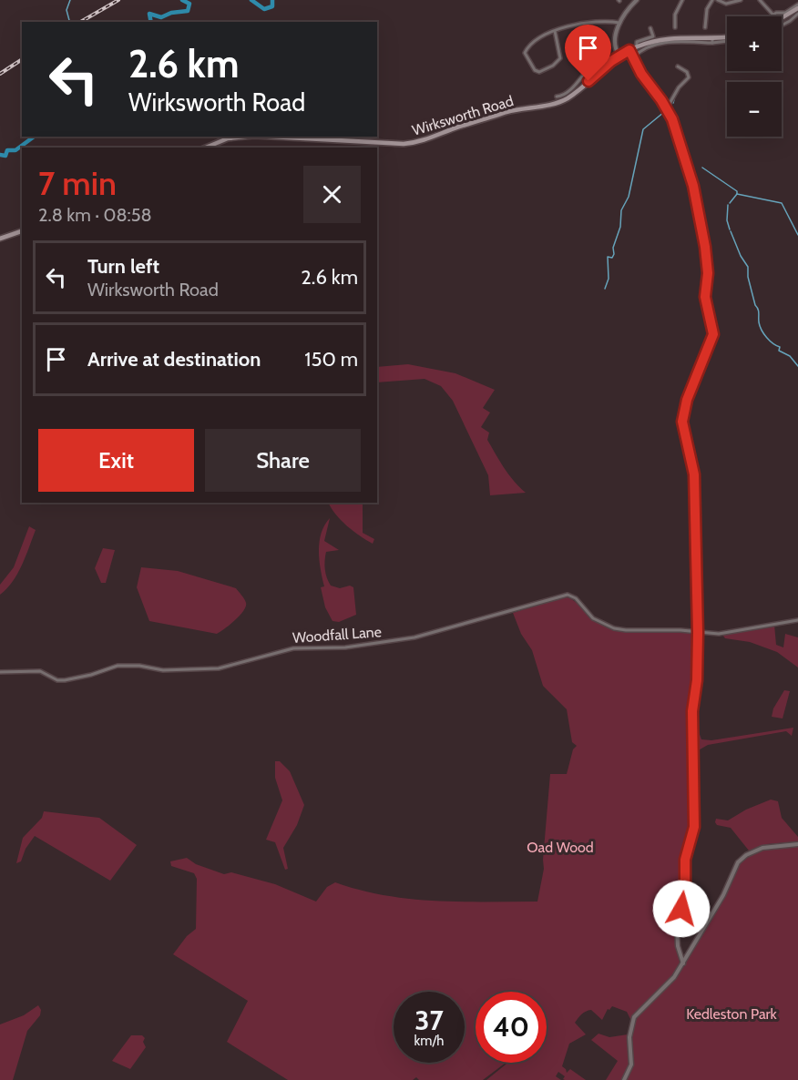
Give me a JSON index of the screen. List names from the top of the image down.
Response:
{
  "streets": {
    "main road": ["Wirksworth Road"],
    "street": ["Woodfall Lane"]
  },
  "parks": ["Oad Wood", "Kedleston Park"],
  "page": {
    "map_buttons": ["+", "−"],
    "turn": ["2.6 km", "Wirksworth Road"],
    "heading": ["7 min", "2.8 km · 08:58"],
    "list": [
      {
        "name": "Turn left",
        "note": "Wirksworth Road",
        "value": "2.6 km"
      },
      {
        "name": "Arrive at destination",
        "value": "150 m"
      }
    ],
    "buttons": ["Exit", "Share"],
    "speed": "37 km/h",
    "limit": "40"
  }
}
